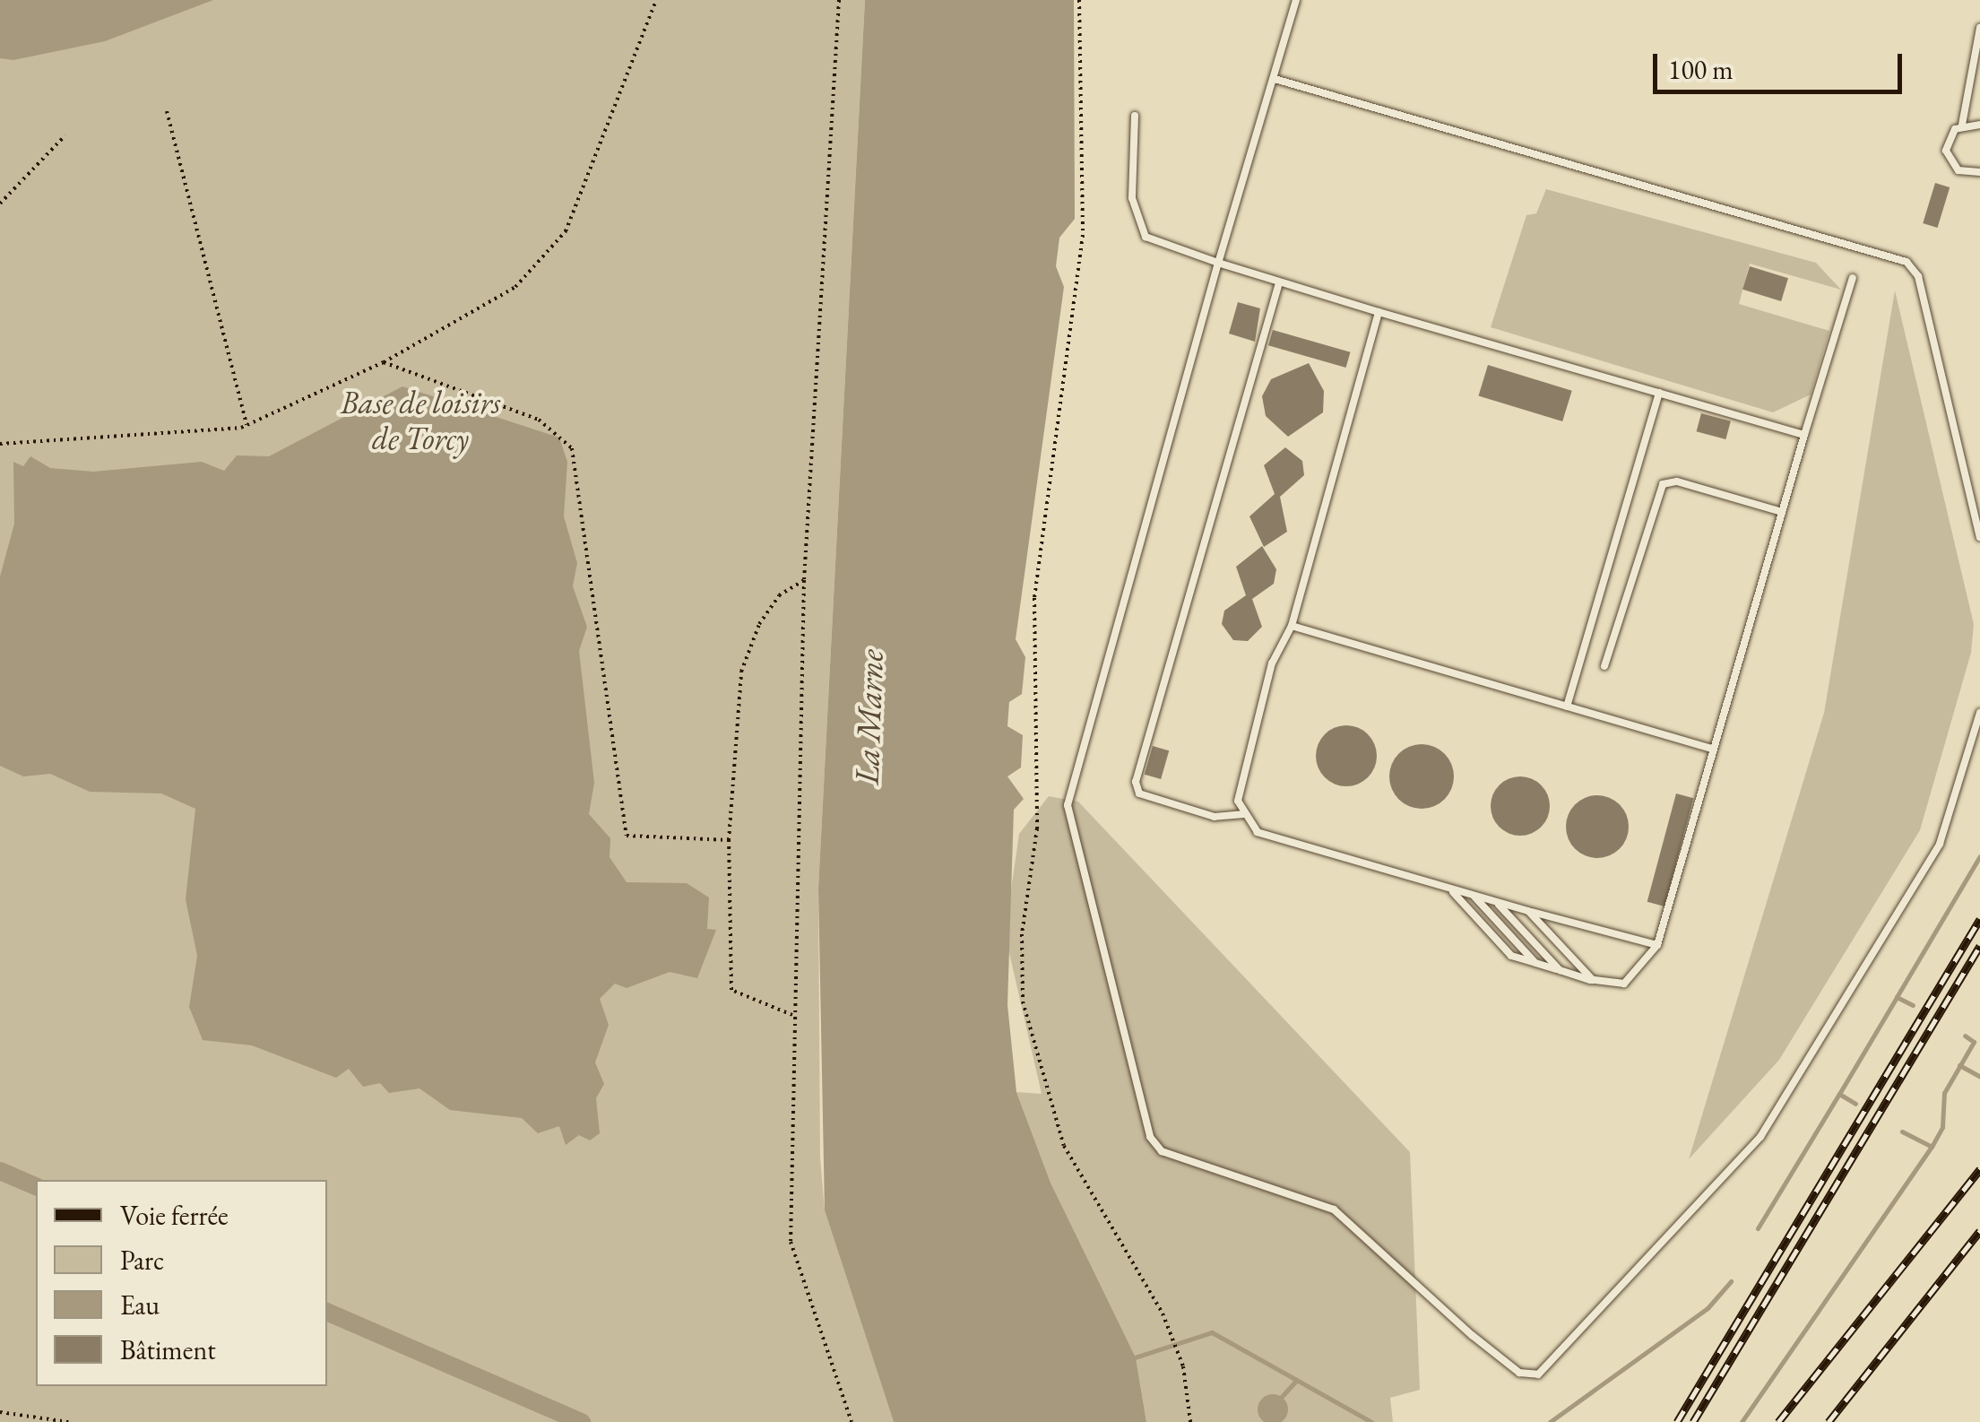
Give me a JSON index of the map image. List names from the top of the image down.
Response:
{
  "water": ["La Marne"],
  "parks": ["Base de loisirs de Torcy"],
  "legend": [
    "Voie ferrée",
    "Parc",
    "Eau",
    "Bâtiment"
  ],
  "scale_bar": "100 m"
}
